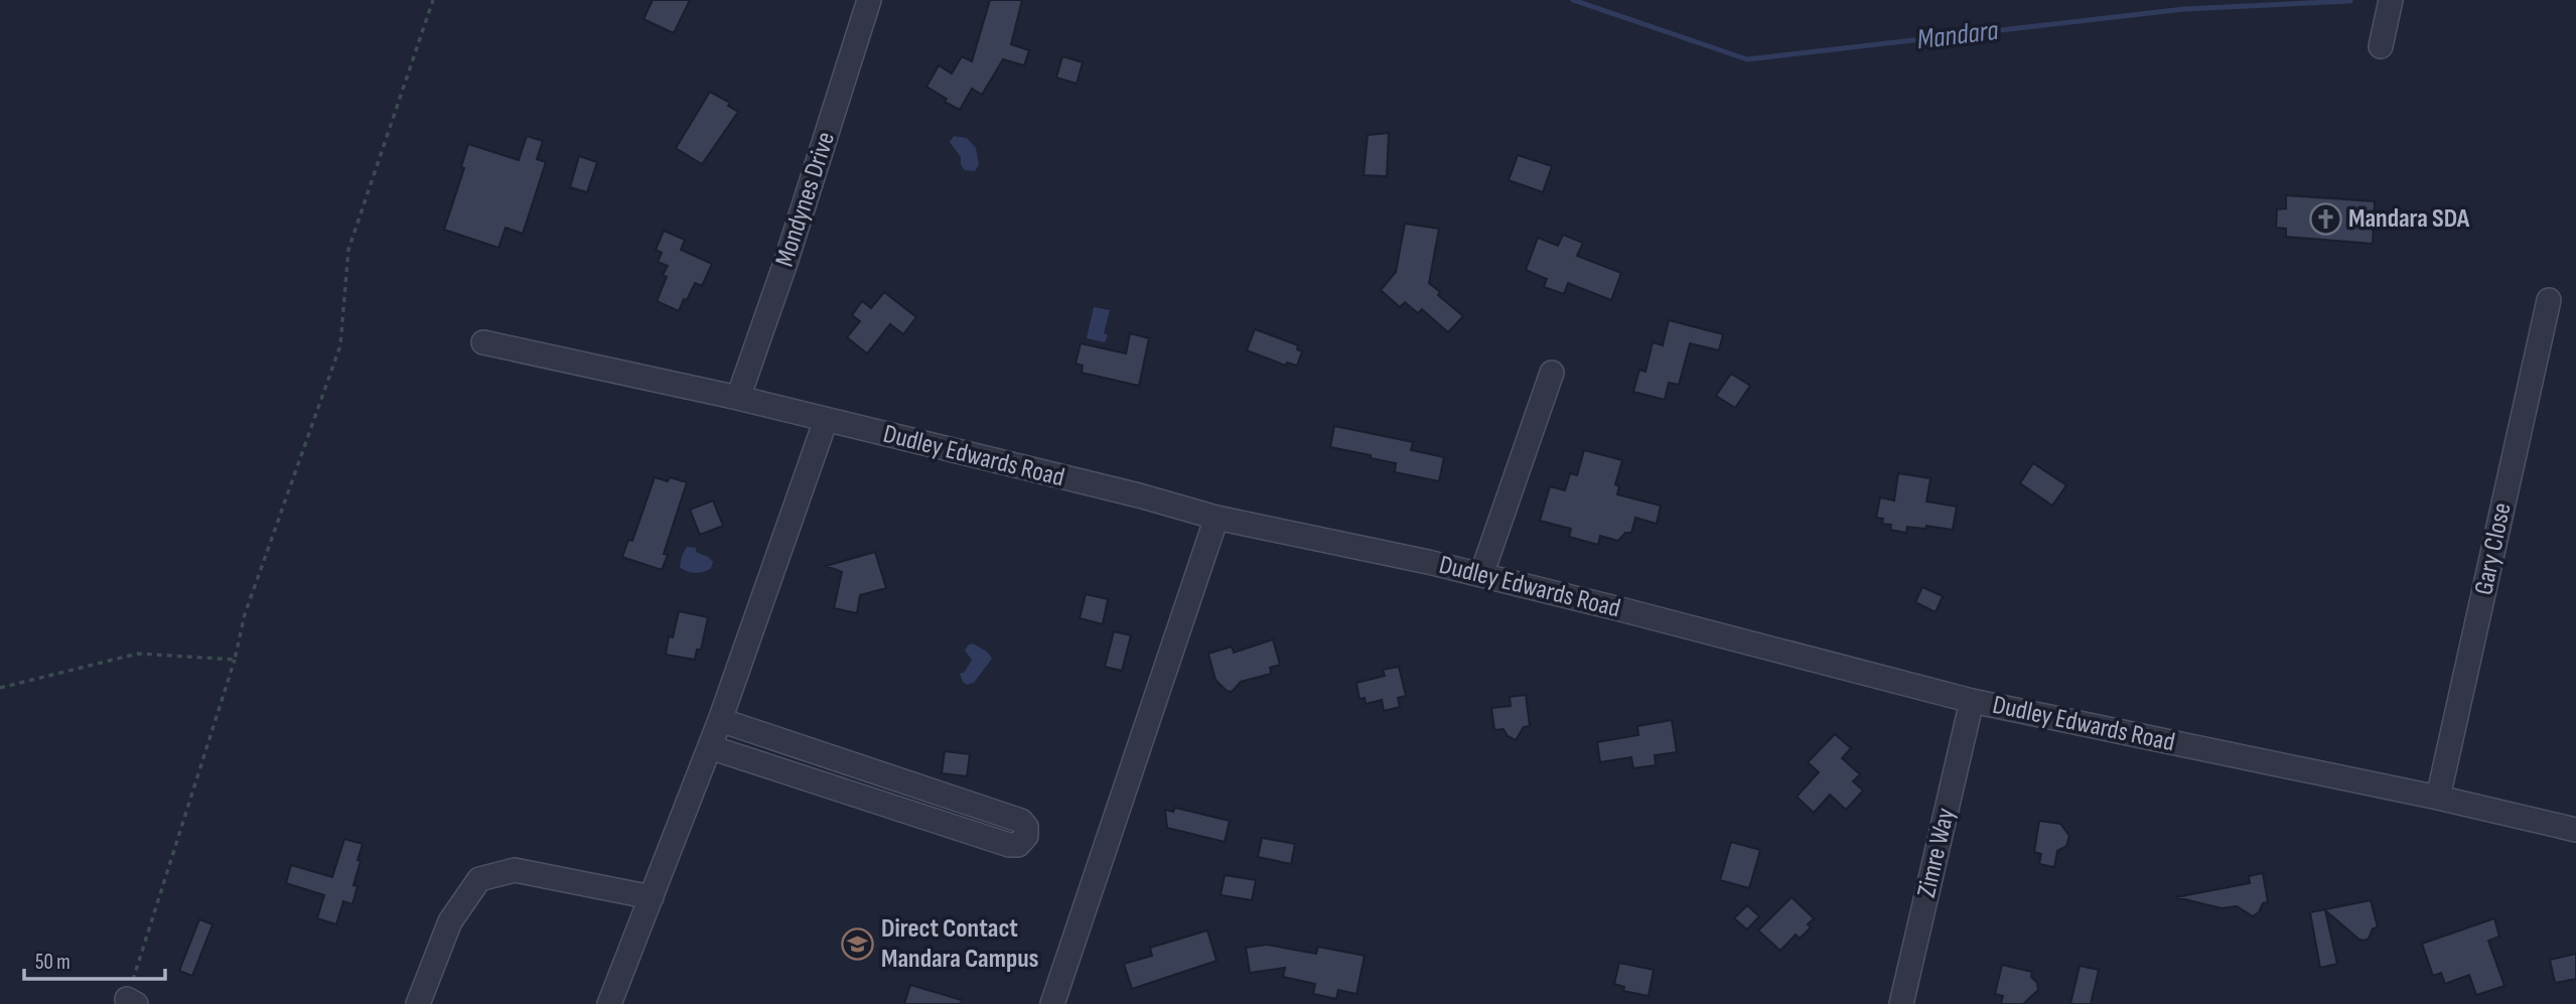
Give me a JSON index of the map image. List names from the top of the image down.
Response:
{
  "streets": {
    "street": [
      "Mondynes Drive",
      "Dudley Edwards Road",
      "Gary Close",
      "Zimre Way"
    ]
  },
  "crossings": [
    ["Mondynes Drive", "Dudley Edwards Road"],
    ["Dudley Edwards Road", "Gary Close"],
    ["Dudley Edwards Road", "Zimre Way"]
  ],
  "water": ["Mandara"],
  "places": {
    "church": ["Mandara SDA"],
    "school or university": ["Direct Contact Mandara Campus"]
  },
  "scale_bar": "50 m"
}
